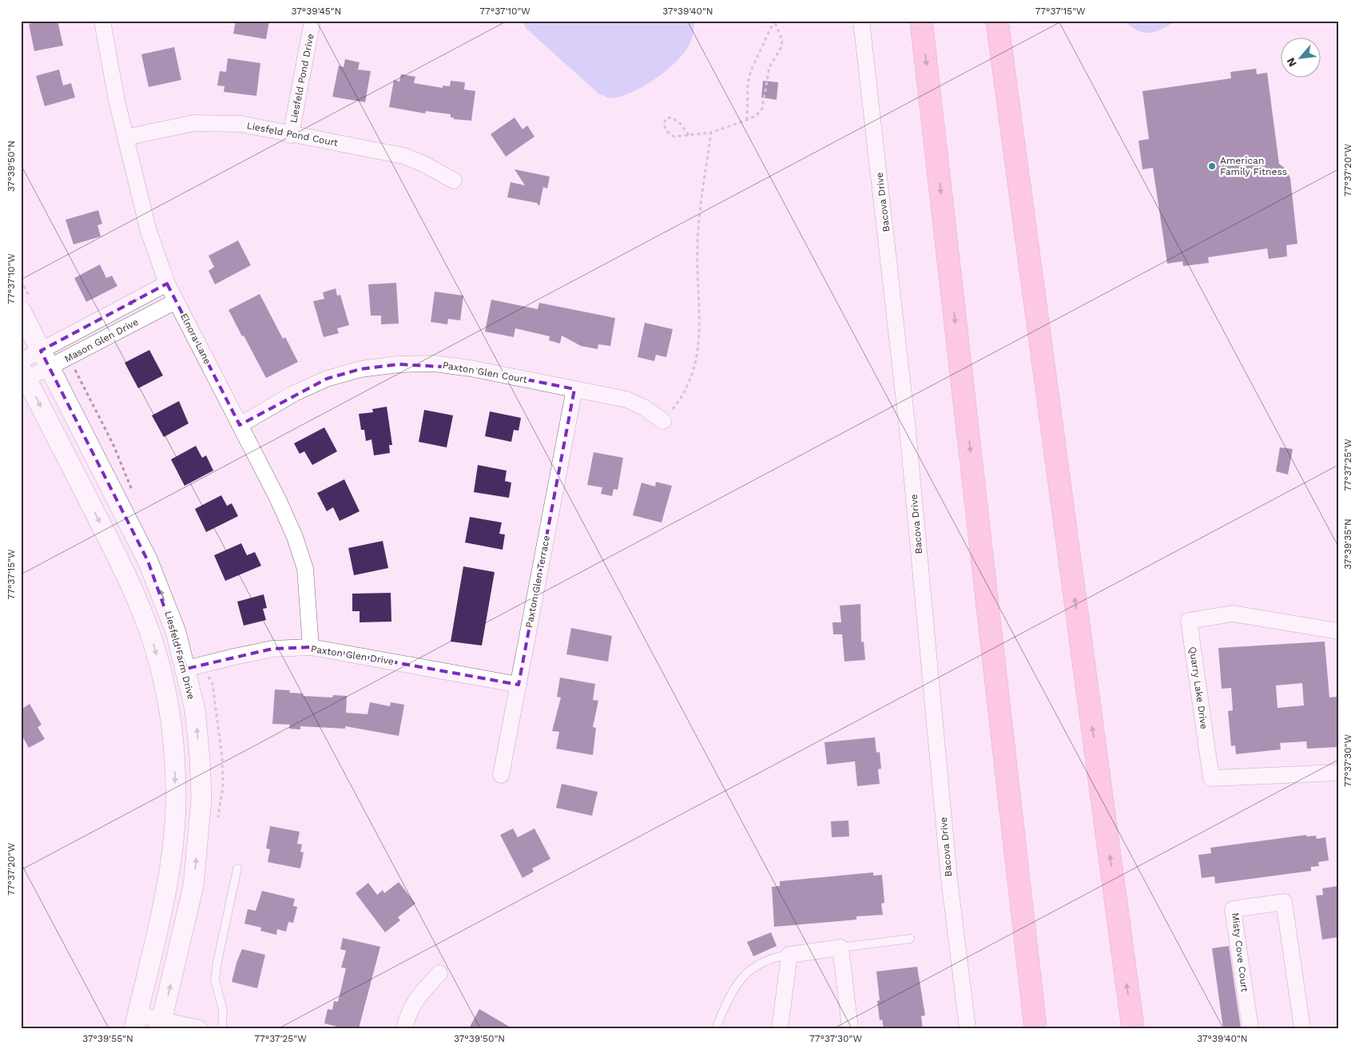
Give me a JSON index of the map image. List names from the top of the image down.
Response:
{
  "streets": {
    "street": [
      "Liesfeld Pond Drive",
      "Liesfeld Pond Court",
      "Bacova Drive",
      "Elnora Lane",
      "Mason Glen Drive",
      "Paxton Glen Court",
      "Paxton Glen Terrace",
      "Liesfeld Farm Drive",
      "Paxton Glen Drive",
      "Quarry Lake Drive",
      "Misty Cove Court"
    ]
  },
  "crossings": [
    ["Liesfeld Pond Drive", "Liesfeld Pond Court"],
    ["Liesfeld Pond Court", "Elnora Lane"],
    ["Elnora Lane", "Mason Glen Drive"],
    ["Elnora Lane", "Paxton Glen Court"],
    ["Elnora Lane", "Paxton Glen Drive"],
    ["Mason Glen Drive", "Liesfeld Farm Drive"],
    ["Paxton Glen Court", "Paxton Glen Terrace"],
    ["Paxton Glen Terrace", "Paxton Glen Drive"],
    ["Liesfeld Farm Drive", "Paxton Glen Drive"]
  ],
  "places": ["American Family Fitness"],
  "north": "bottom left",
  "coordinates": [
    "37°39'45\"N",
    "77°37'10\"W",
    "37°39'40\"N",
    "77°37'15\"W",
    "37°39'50\"N",
    "77°37'20\"W",
    "77°37'25\"W",
    "37°39'35\"N",
    "77°37'30\"W",
    "37°39'55\"N"
  ]
}
